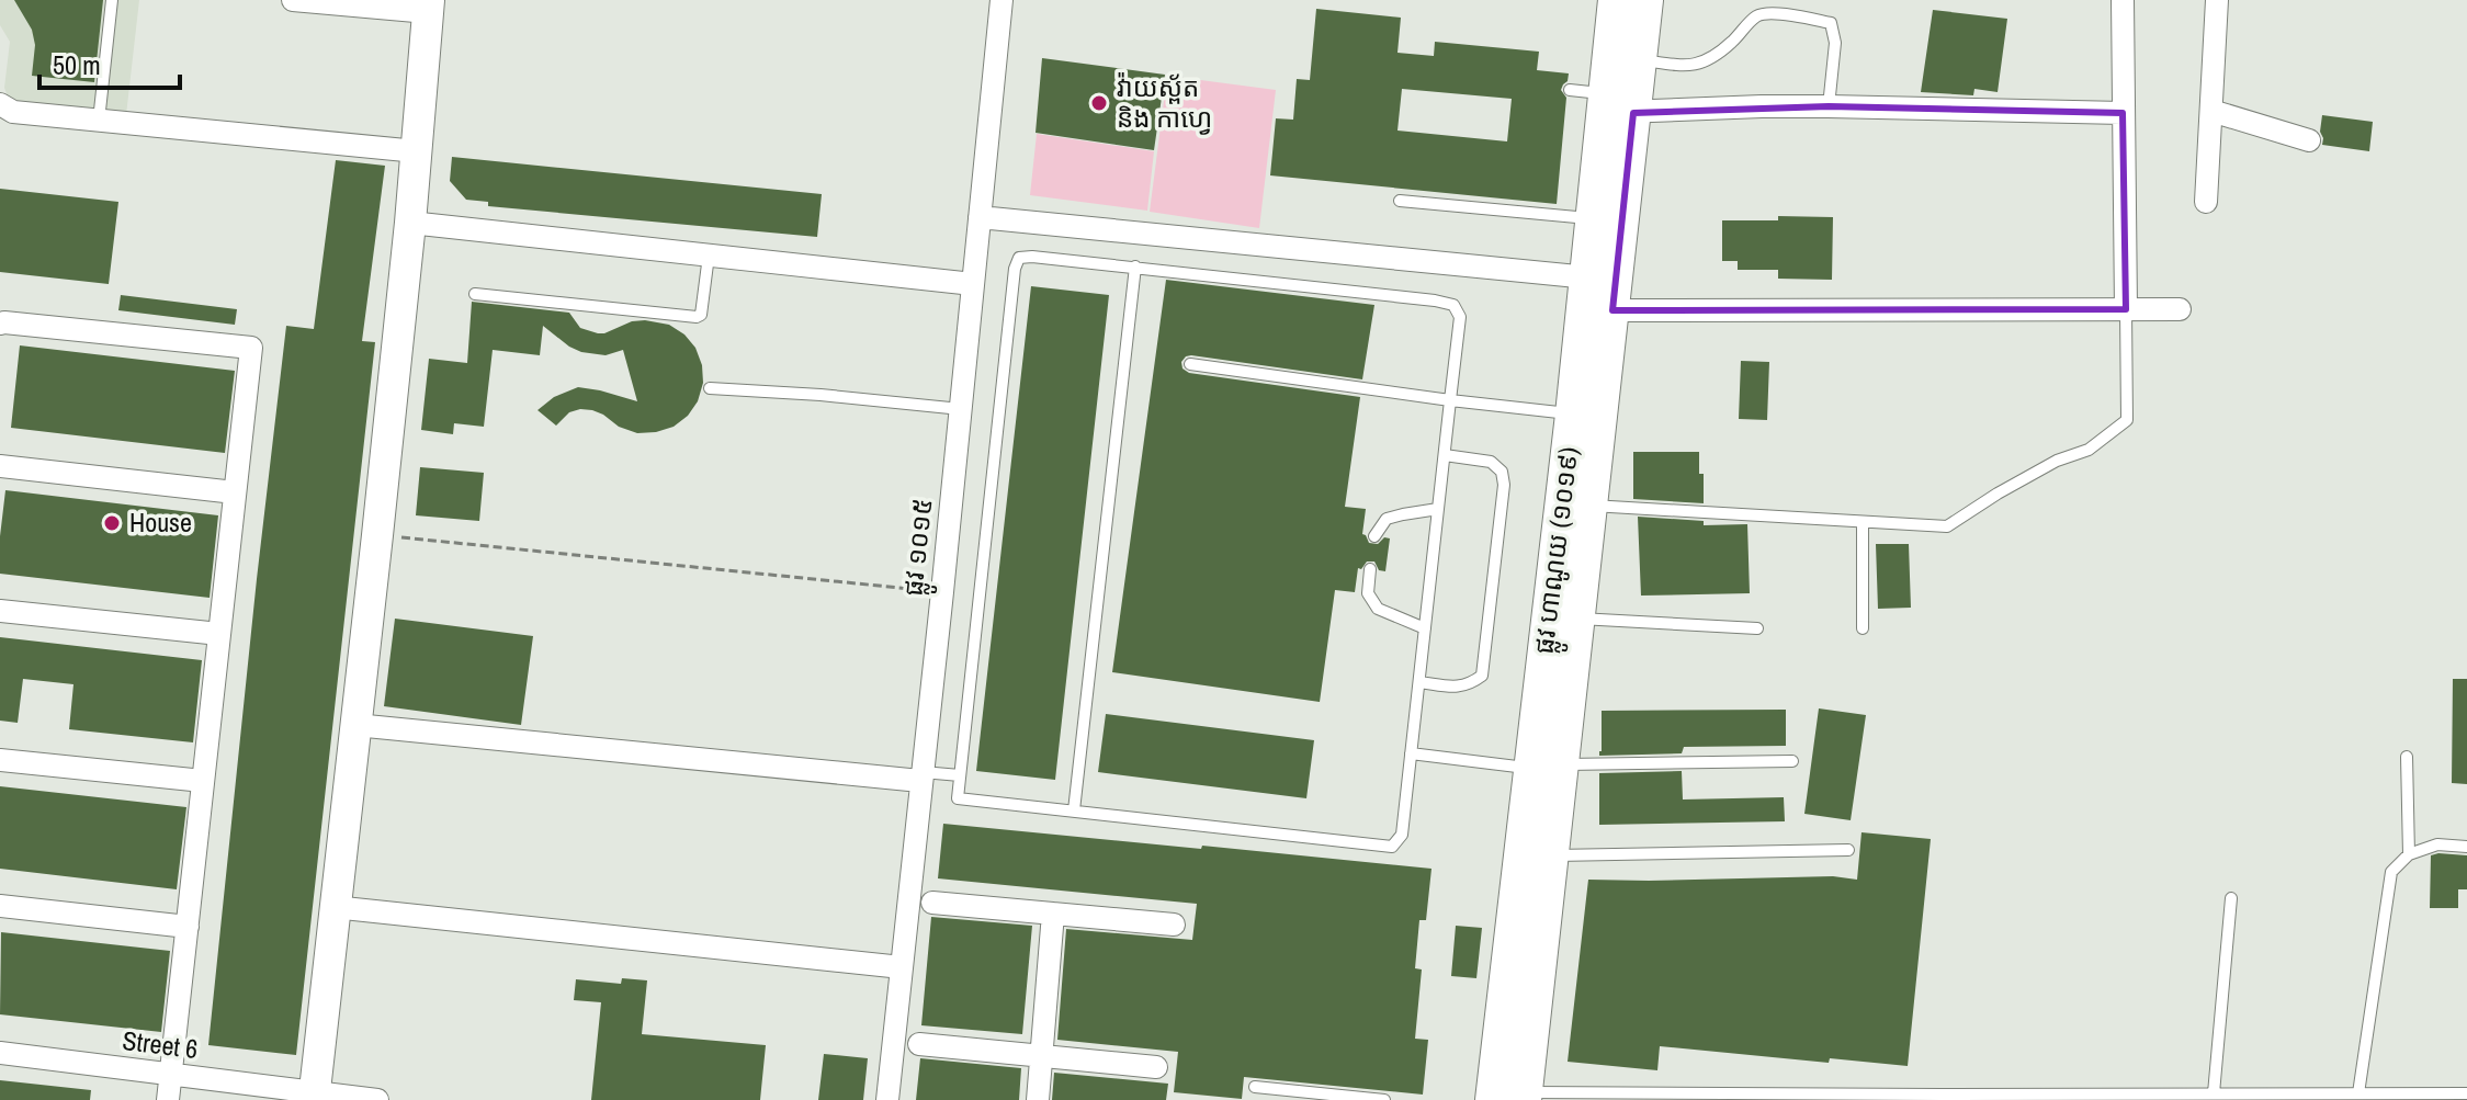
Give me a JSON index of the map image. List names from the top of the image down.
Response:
{
  "streets": {
    "main road": ["ផ្លូវ ហាណូយ (១០១៩)"],
    "street": ["ផ្លូវ ១០១៥", "Street 6"]
  },
  "places": ["វ៉ាយស្ព័ត និង កាហ្វេ", "House"],
  "scale_bar": "50 m"
}
